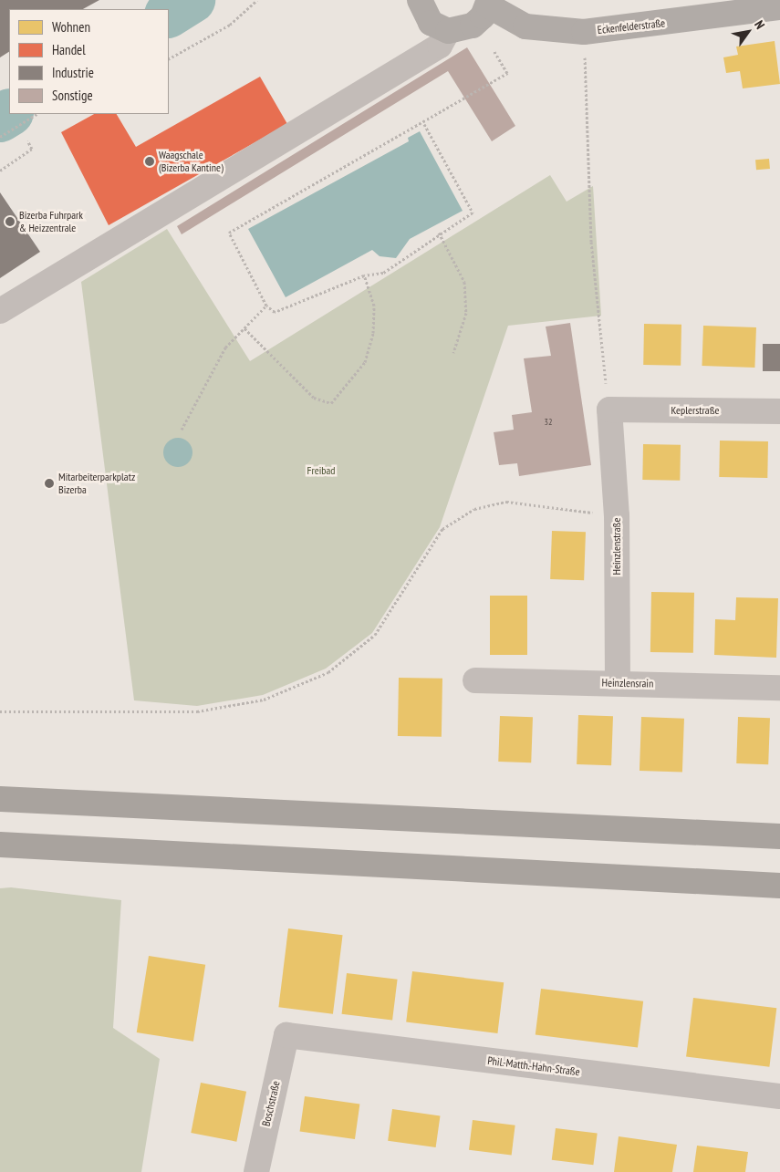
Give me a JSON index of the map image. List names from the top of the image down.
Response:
{
  "streets": {
    "main road": ["Eckenfelderstraße"],
    "street": [
      "Keplerstraße",
      "Heinzlenstraße",
      "Heinzlensrain",
      "Phil.-Matth.-Hahn-Straße",
      "Boschstraße"
    ]
  },
  "crossings": [
    ["Keplerstraße", "Heinzlenstraße"],
    ["Heinzlenstraße", "Heinzlensrain"],
    ["Phil.-Matth.-Hahn-Straße", "Boschstraße"]
  ],
  "parks": ["Freibad"],
  "places": ["Waagschale (Bizerba Kantine)", "Bizerba Fuhrpark & Heizzentrale", "Mitarbeiterparkplatz Bizerba"],
  "house_numbers": ["32"],
  "legend": [
    "Wohnen",
    "Handel",
    "Industrie",
    "Sonstige"
  ],
  "north": "top right"
}
